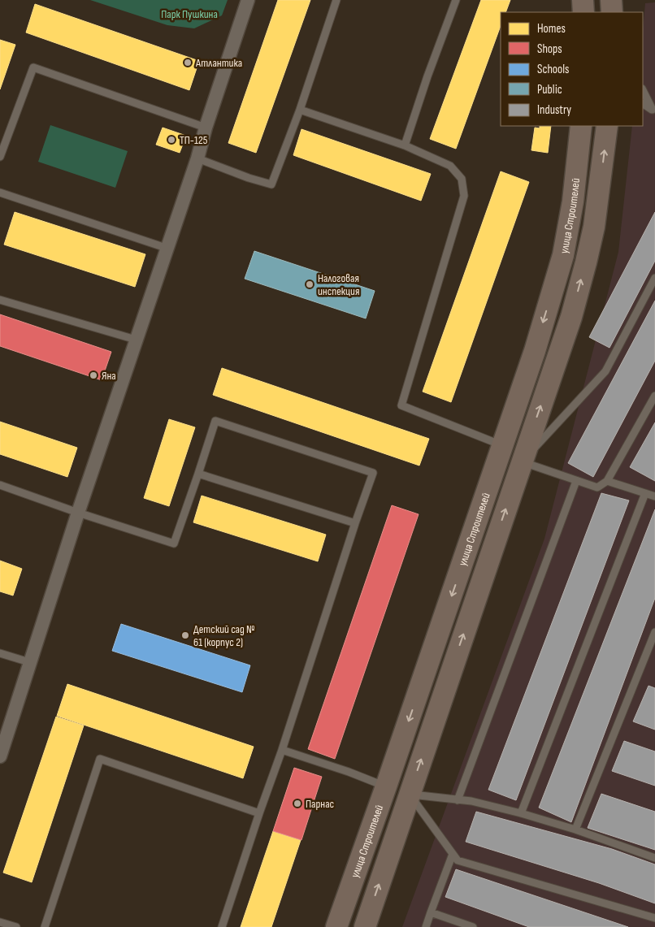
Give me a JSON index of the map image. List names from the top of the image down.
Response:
{
  "streets": {
    "main road": ["улица Строителей"]
  },
  "parks": ["Парк Пушкина"],
  "places": [
    "Атлантика",
    "ТП-125",
    "Налоговая инспекция",
    "Яна",
    "Детский сад № 61 (корпус 2)",
    "Парнас"
  ],
  "legend": [
    "Homes",
    "Shops",
    "Schools",
    "Public",
    "Industry"
  ]
}
